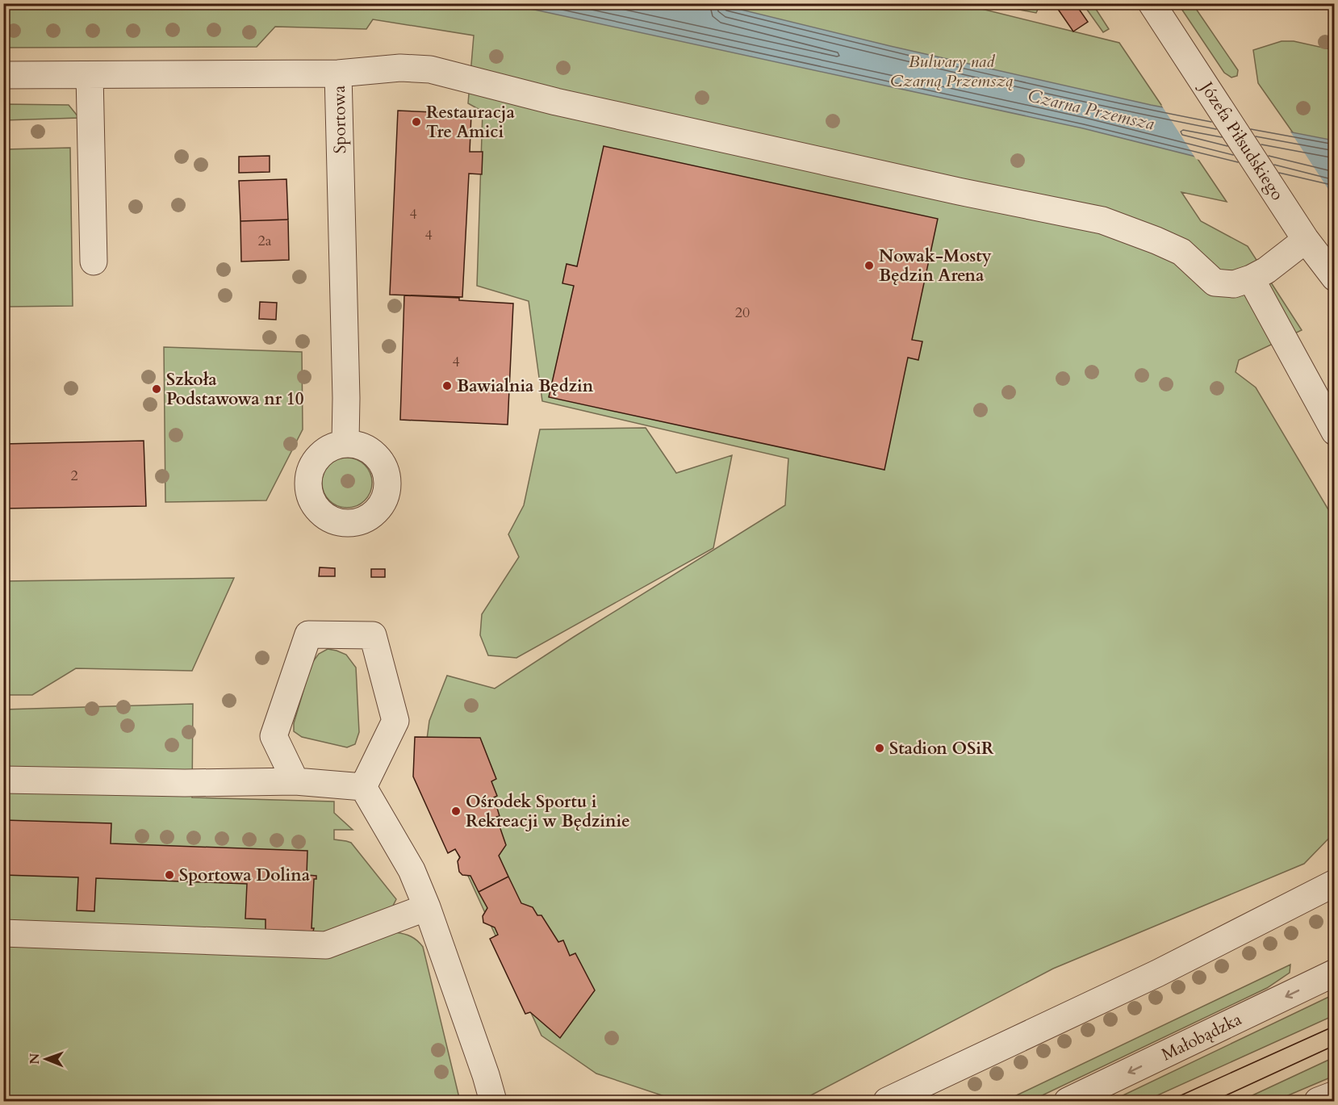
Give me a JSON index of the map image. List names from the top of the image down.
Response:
{
  "streets": {
    "street": ["Sportowa", "Józefa Piłsudskiego", "Małobądzka"]
  },
  "water": ["Czarna Przemsza"],
  "parks": ["Bulwary nad Czarną Przemszą"],
  "places": [
    "Restauracja Tre Amici",
    "Nowak-Mosty Będzin Arena",
    "Bawialnia Będzin",
    "Szkoła Podstawowa nr 10",
    "Stadion OSiR",
    "Ośrodek Sportu i Rekreacji w Będzinie",
    "Sportowa Dolina"
  ],
  "house_numbers": [
    "4",
    "4",
    "2a",
    "20",
    "4",
    "2"
  ],
  "north": "left"
}
